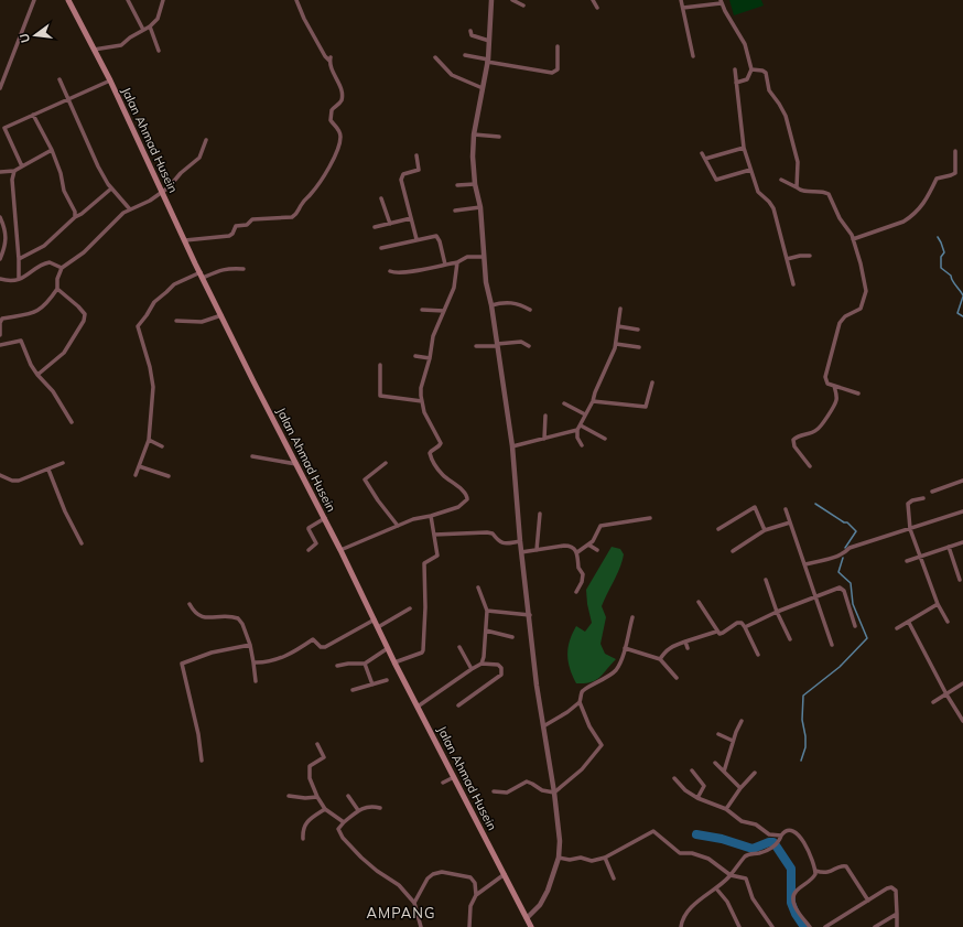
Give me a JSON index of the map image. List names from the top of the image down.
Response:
{
  "streets": {
    "main road": ["Jalan Ahmad Husein"]
  },
  "districts": ["AMPANG"],
  "north": "left"
}
